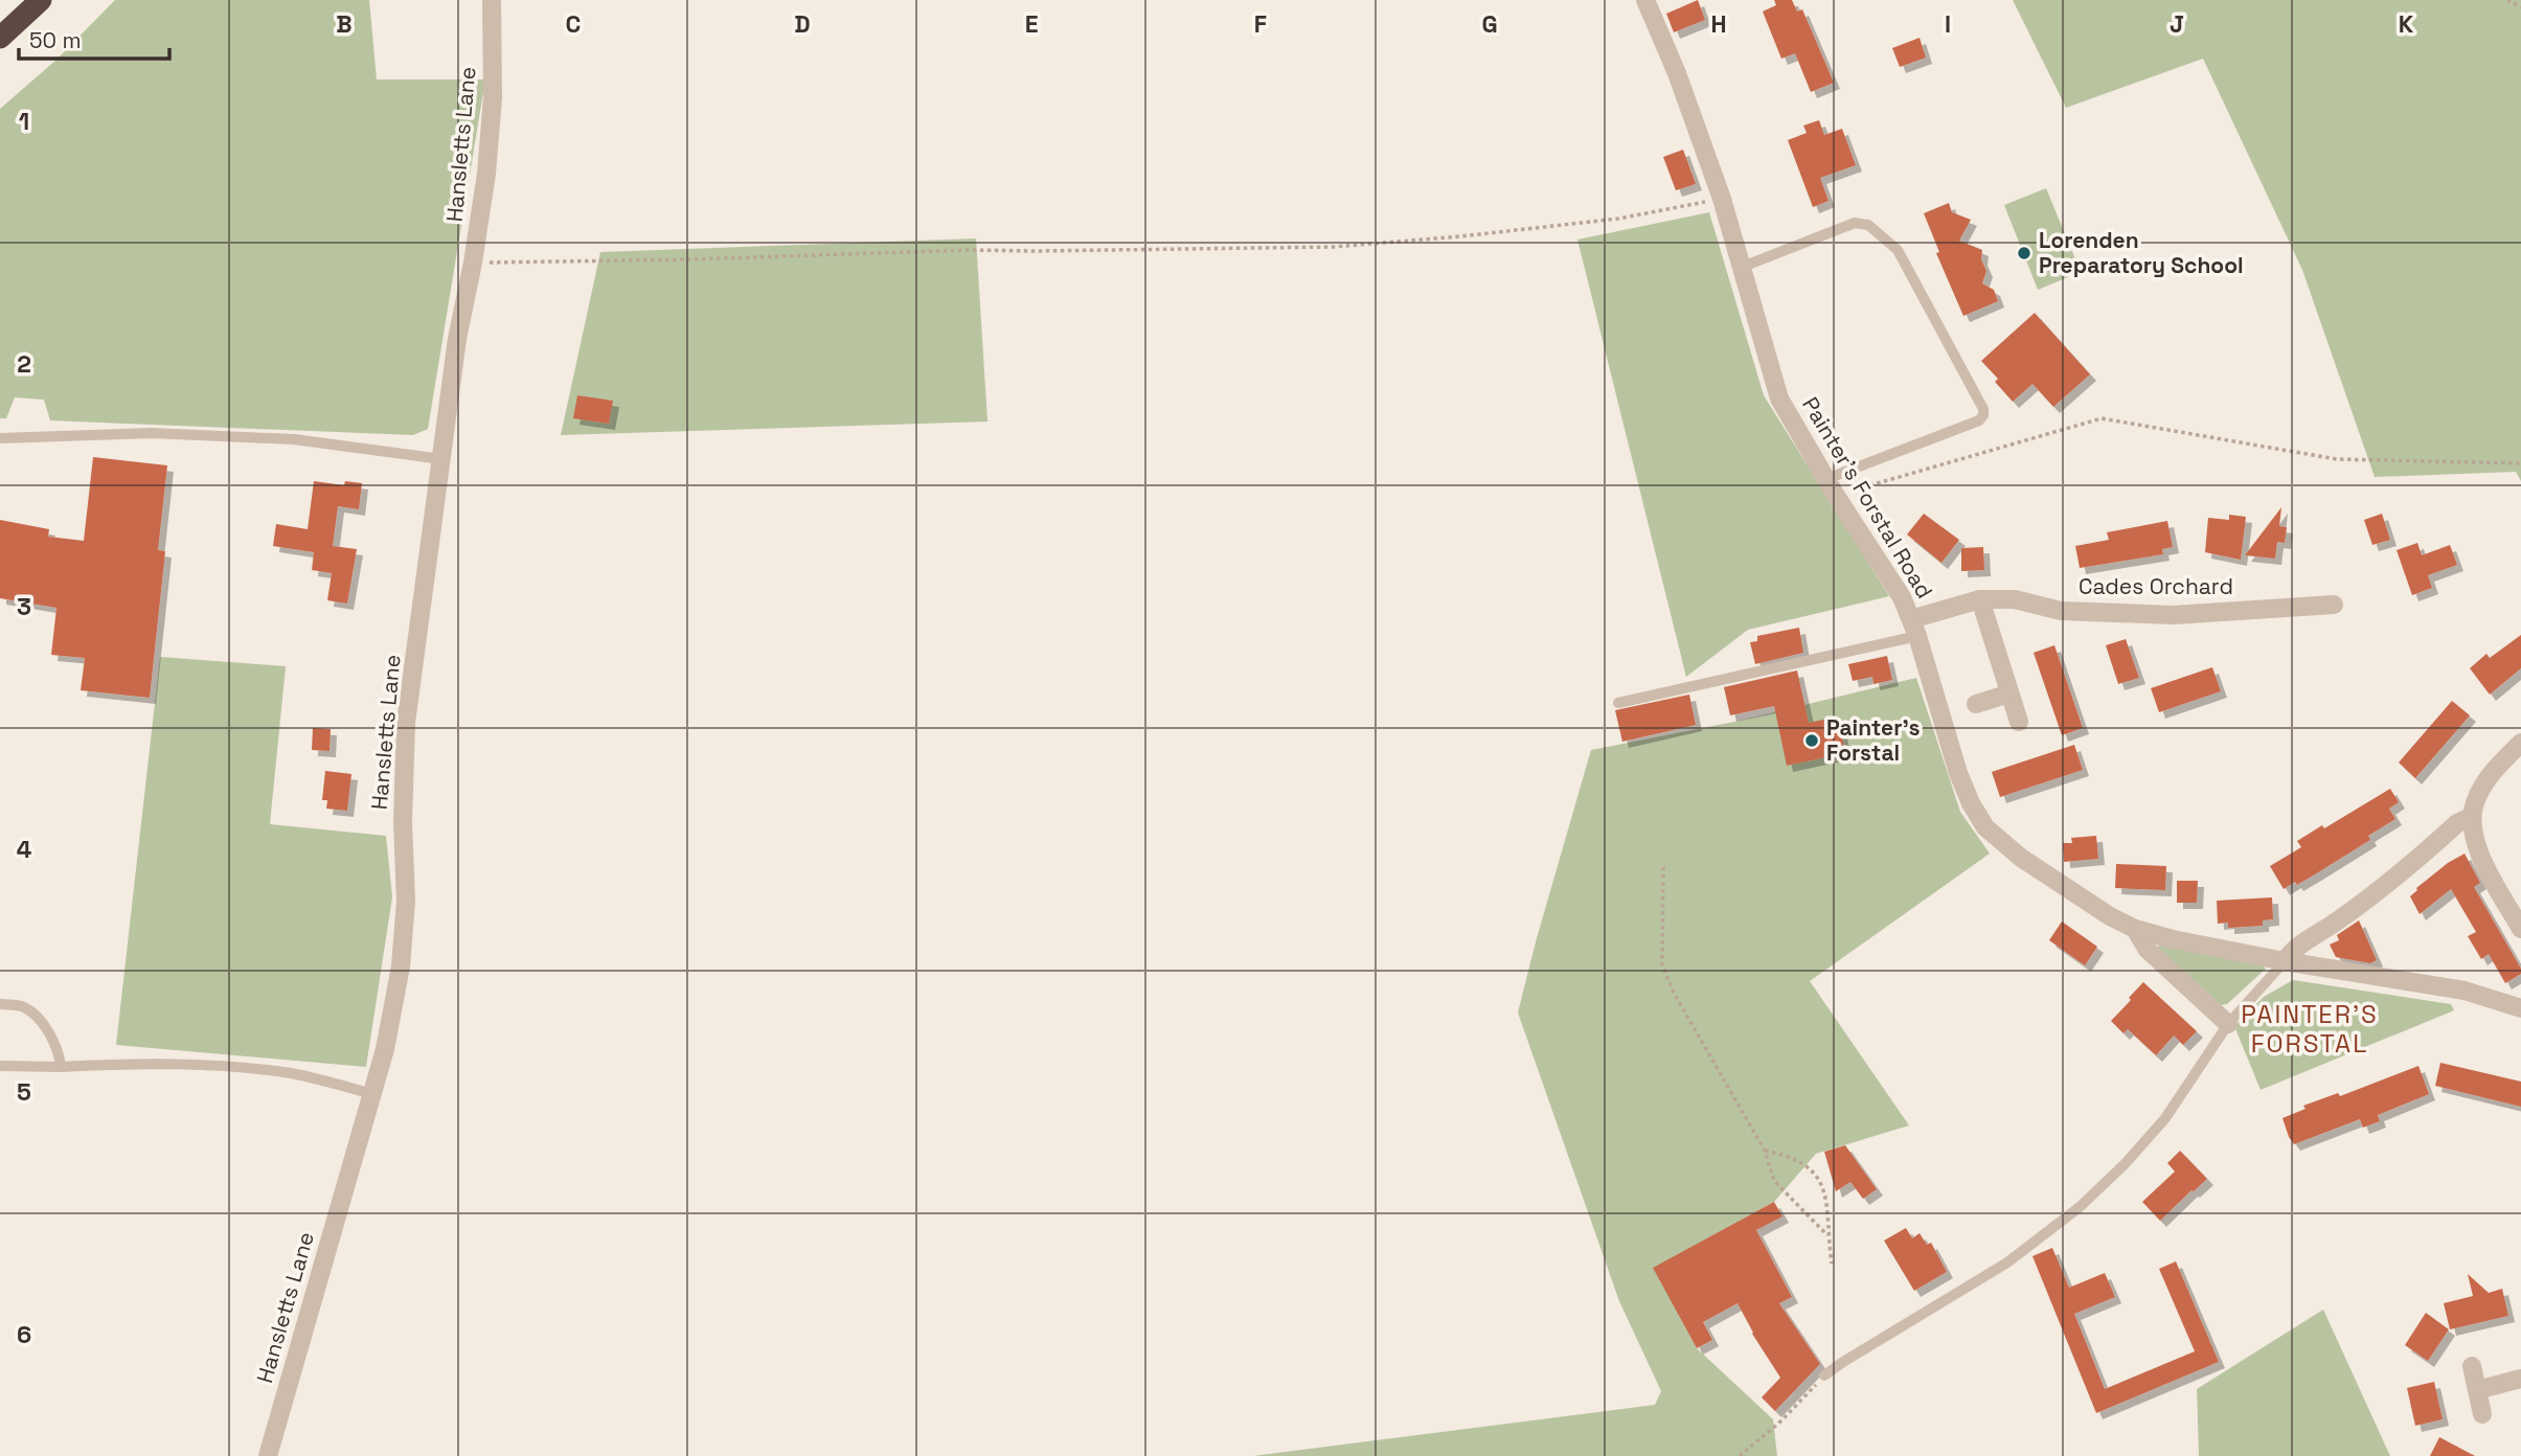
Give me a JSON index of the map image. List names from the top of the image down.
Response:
{
  "streets": {
    "street": ["Hansletts Lane", "Painter's Forstal Road", "Cades Orchard"]
  },
  "crossings": [
    ["Painter's Forstal Road", "Cades Orchard"]
  ],
  "districts": ["PAINTER'S FORSTAL"],
  "places": ["Lorenden Preparatory School", "Painter's Forstal"],
  "scale_bar": "50 m",
  "grid": {
    "columns": [
      "B",
      "C",
      "D",
      "E",
      "F",
      "G",
      "H",
      "I",
      "J",
      "K"
    ],
    "rows": [
      "1",
      "2",
      "3",
      "4",
      "5",
      "6"
    ]
  }
}
